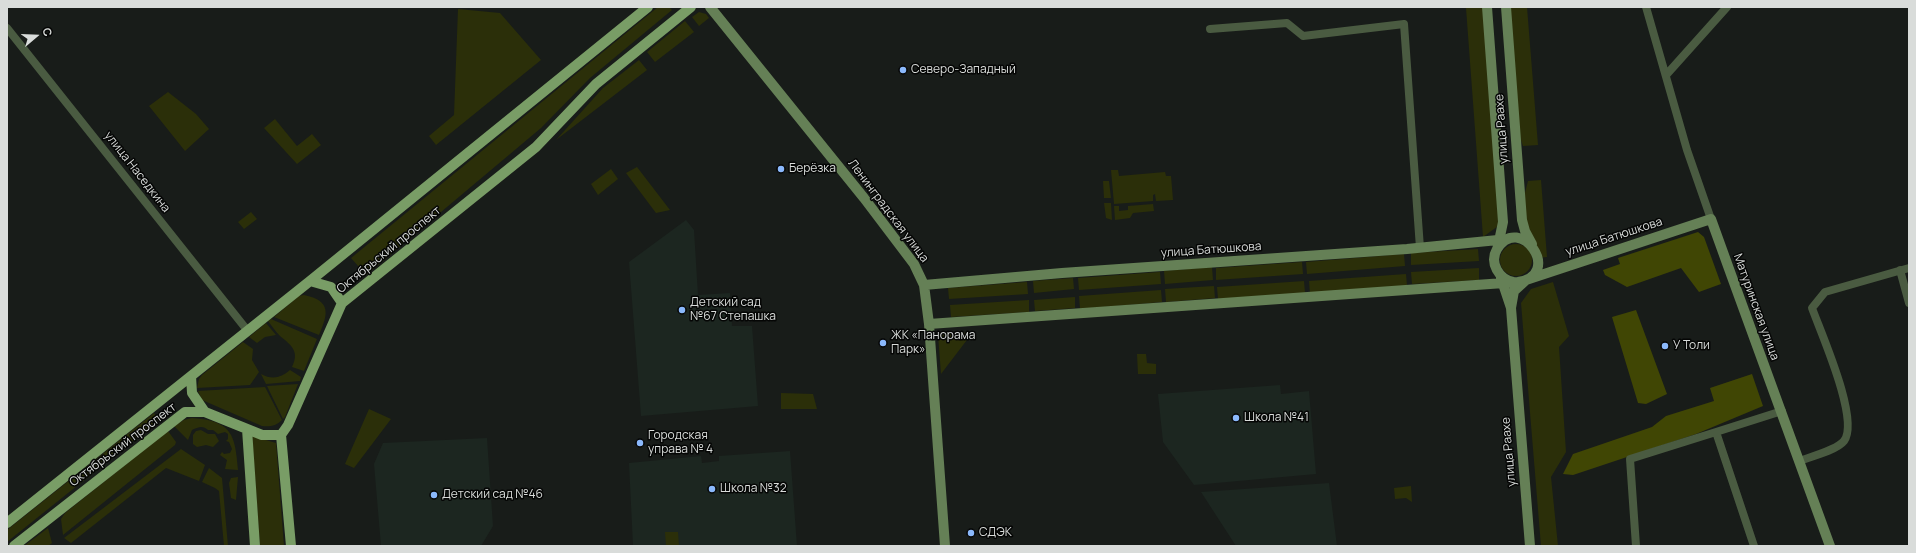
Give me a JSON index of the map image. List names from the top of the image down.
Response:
{
  "streets": {
    "main road": ["Октябрьский проспект"],
    "street": [
      "улица Раахе",
      "улица Наседкина",
      "Ленинградская улица",
      "улица Батюшкова",
      "Матуринская улица"
    ]
  },
  "crossings": [
    ["улица Раахе", "улица Батюшкова"],
    ["улица Наседкина", "Октябрьский проспект"],
    ["Ленинградская улица", "улица Батюшкова"],
    ["улица Батюшкова", "Матуринская улица"]
  ],
  "places": [
    "Северо-Западный",
    "Берёзка",
    "Детский сад №67 Степашка",
    "ЖК «Панорама Парк»",
    "У Толи",
    "Школа №41",
    "Городская управа № 4",
    "Школа №32",
    "Детский сад №46",
    "СДЭК"
  ],
  "north": "right"
}
